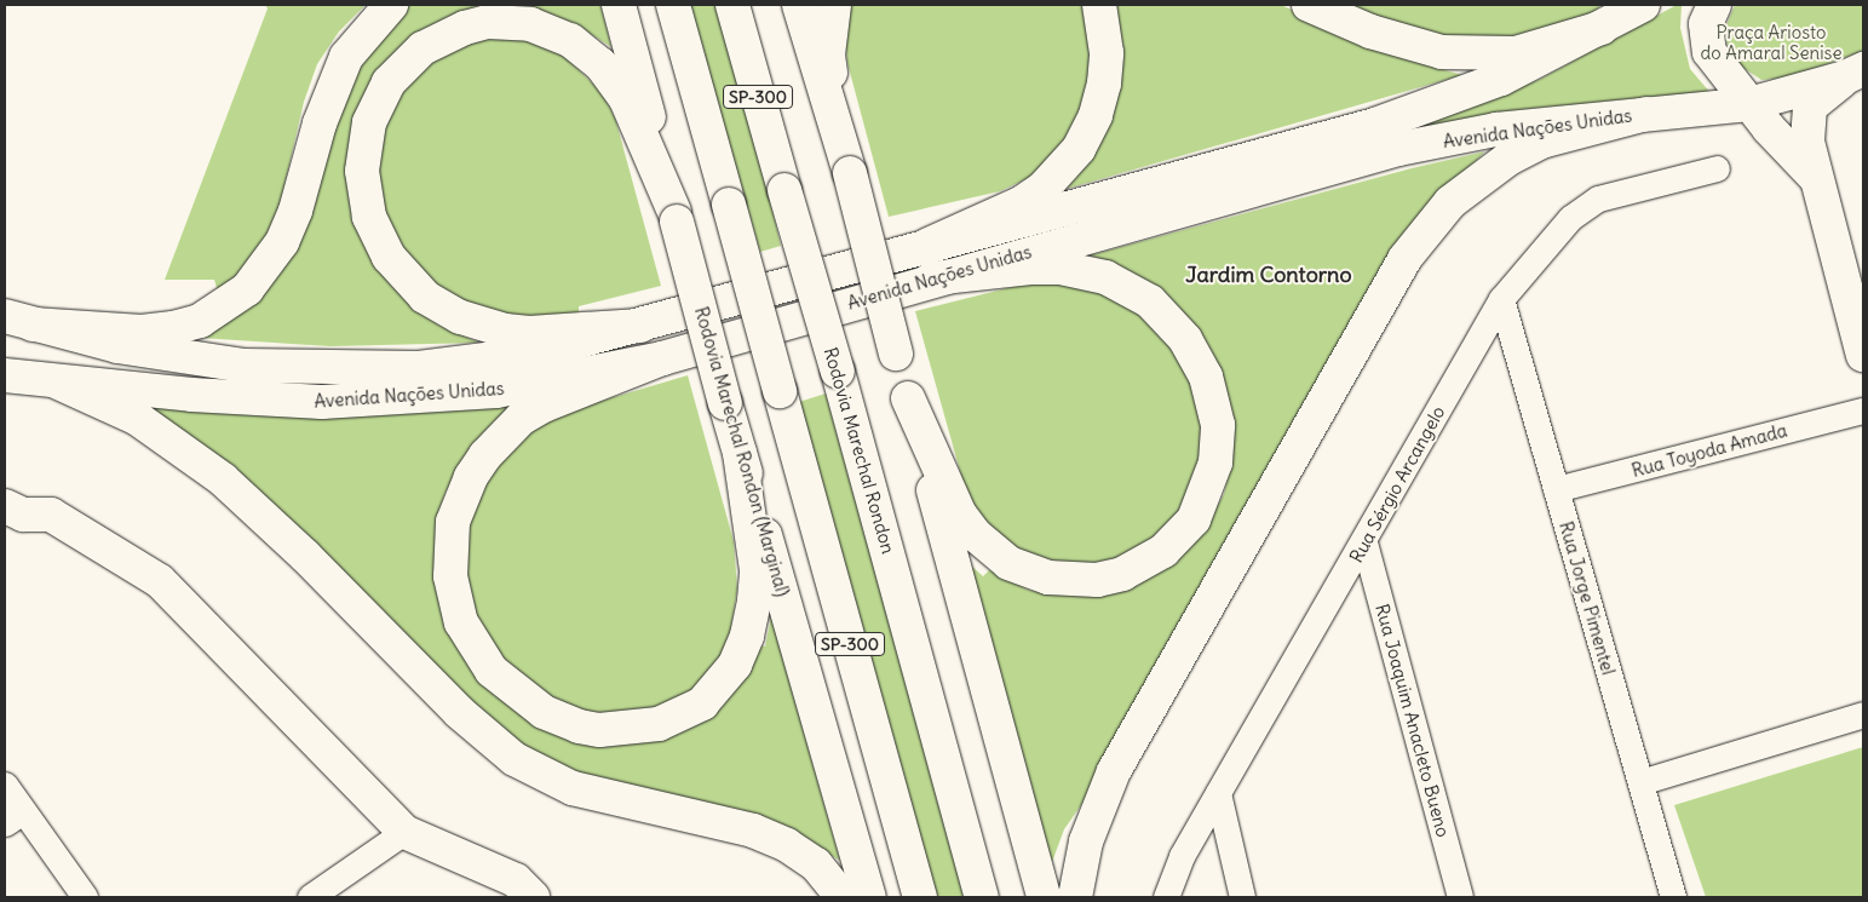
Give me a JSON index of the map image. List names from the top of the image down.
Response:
{
  "streets": {
    "main road": [
      "SP-300",
      "Avenida Nações Unidas",
      "Rodovia Marechal Rondon",
      "Rodovia Marechal Rondon (Marginal)"
    ],
    "street": [
      "Rua Toyoda Amada",
      "Rua Sérgio Arcangelo",
      "Rua Jorge Pimentel",
      "Rua Joaquim Anacleto Bueno"
    ]
  },
  "crossings": [
    ["Rua Toyoda Amada", "Rua Jorge Pimentel"],
    ["Rua Sérgio Arcangelo", "Rua Jorge Pimentel"],
    ["Rua Sérgio Arcangelo", "Rua Joaquim Anacleto Bueno"]
  ],
  "districts": ["Jardim Contorno"],
  "parks": ["Praça Ariosto do Amaral Senise"]
}
